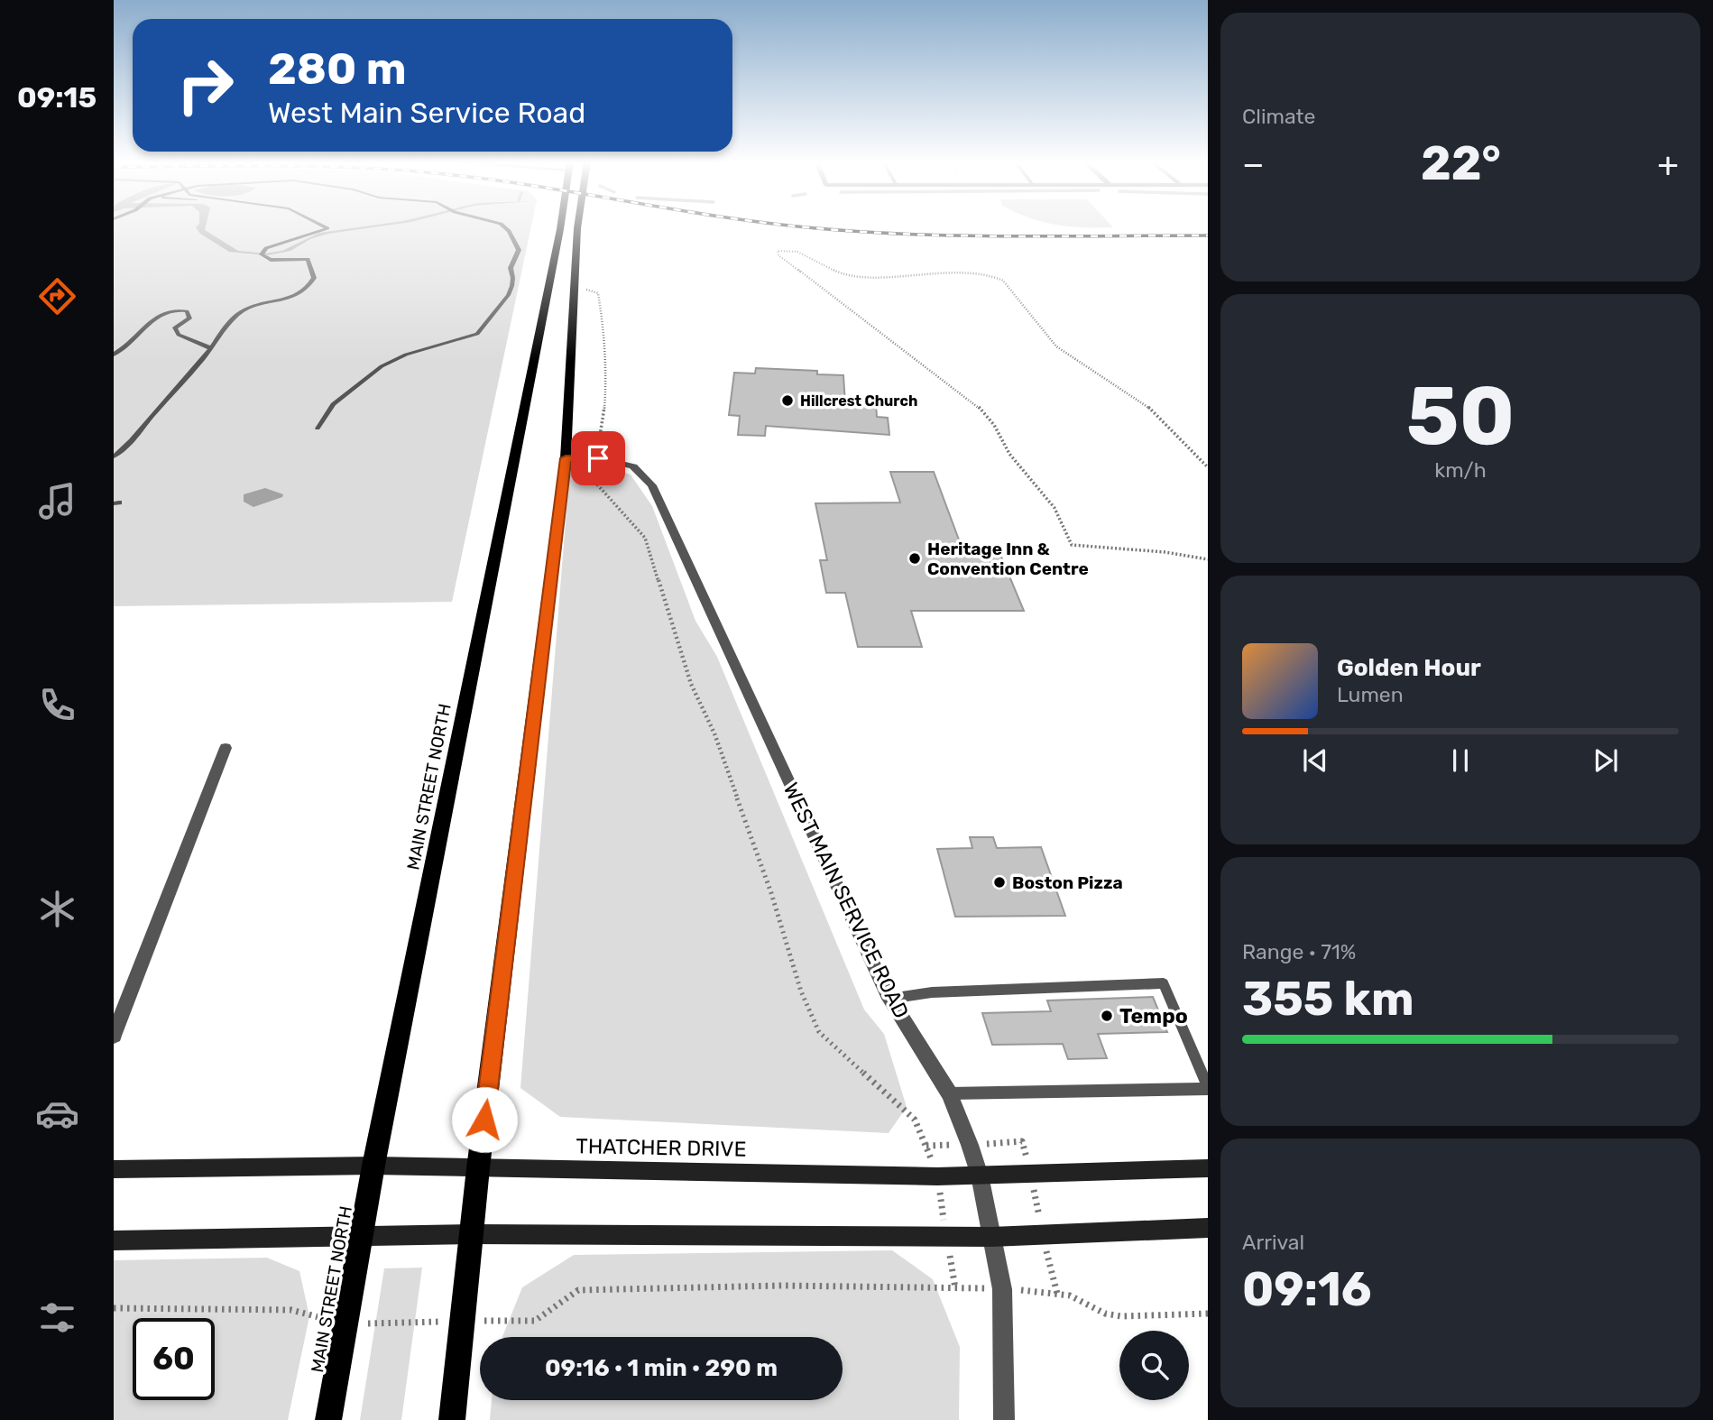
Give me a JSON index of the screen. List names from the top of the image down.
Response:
{
  "streets": {
    "main road": ["MAIN STREET NORTH", "THATCHER DRIVE"],
    "street": ["WEST MAIN SERVICE ROAD"]
  },
  "crossings": [
    ["MAIN STREET NORTH", "THATCHER DRIVE"],
    ["WEST MAIN SERVICE ROAD", "THATCHER DRIVE"]
  ],
  "places": [
    "Hillcrest Church",
    "Heritage Inn & Convention Centre",
    "Boston Pizza",
    "Tempo"
  ],
  "page": {
    "tabs": "09:15",
    "tile": [
      "Climate",
      ["50", "km/h"],
      ["Range · 71%", "355 km"],
      ["Arrival", "09:16"]
    ],
    "turn": ["280 m", "West Main Service Road"],
    "heat": ["−", "22°", "+"],
    "song": ["Golden Hour", "Lumen"],
    "limit": "60",
    "trip": "09:16 · 1 min · 290 m"
  }
}
